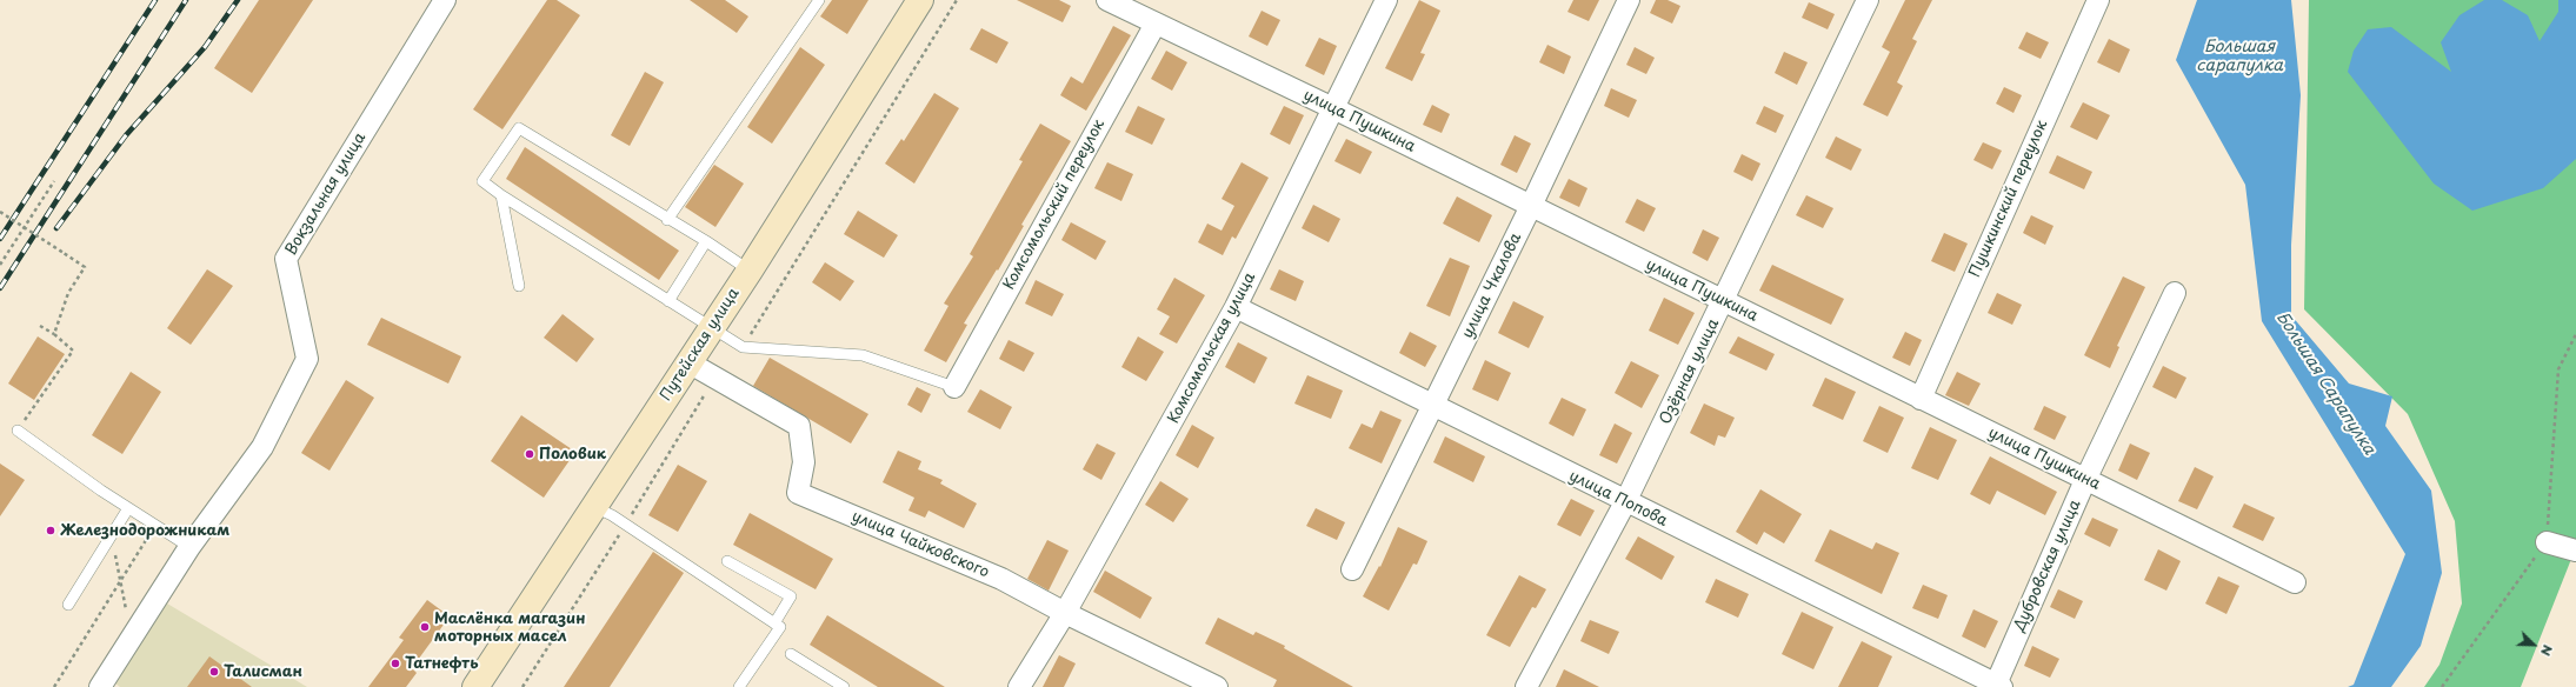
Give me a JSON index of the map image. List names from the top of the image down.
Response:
{
  "streets": {
    "main road": ["Путейская улица"],
    "street": [
      "улица Пушкина",
      "Вокзальная улица",
      "Пушкинский переулок",
      "Комсомольский переулок",
      "улица Чкалова",
      "Комсомольская улица",
      "Озёрная улица",
      "улица Попова",
      "улица Чайковского",
      "Дубровская улица"
    ]
  },
  "crossings": [
    ["улица Пушкина", "Пушкинский переулок"],
    ["улица Пушкина", "Комсомольский переулок"],
    ["улица Пушкина", "улица Чкалова"],
    ["улица Пушкина", "Комсомольская улица"],
    ["улица Пушкина", "Озёрная улица"],
    ["улица Пушкина", "Дубровская улица"],
    ["улица Чкалова", "улица Попова"],
    ["Путейская улица", "улица Чайковского"],
    ["Комсомольская улица", "улица Попова"],
    ["Комсомольская улица", "улица Чайковского"],
    ["Озёрная улица", "улица Попова"],
    ["улица Попова", "Дубровская улица"]
  ],
  "water": ["Большая сарапулка", "Большая Сарапулка"],
  "places": [
    "Половик",
    "Железнодорожникам",
    "Маслёнка магазин моторных масел",
    "Татнефть",
    "Талисман"
  ],
  "north": "bottom right"
}
